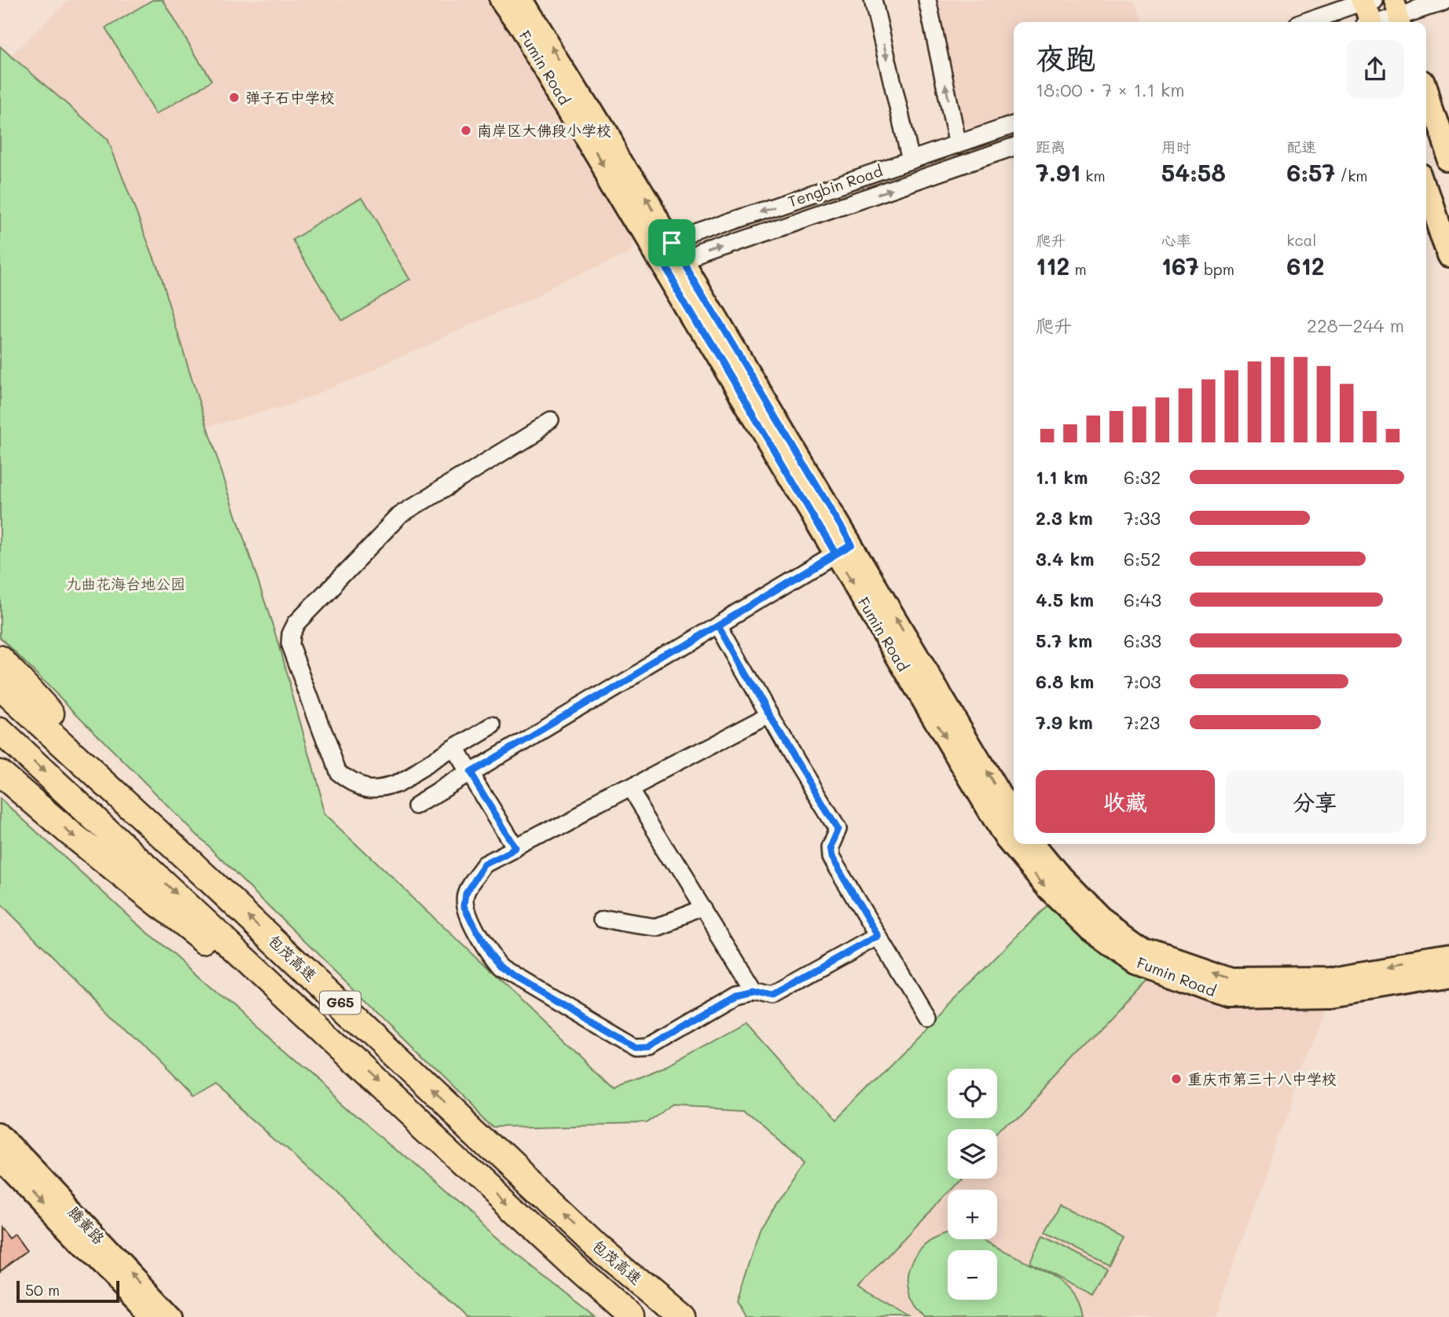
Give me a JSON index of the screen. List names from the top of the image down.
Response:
{
  "streets": {
    "highway": ["包茂高速", "G65"],
    "main road": ["Fumin Road", "腾黄路"],
    "street": ["Tengbin Road"]
  },
  "crossings": [
    ["Fumin Road", "Tengbin Road"]
  ],
  "parks": ["九曲花海台地公园"],
  "places": ["弹子石中学校", "南岸区大佛段小学校", "重庆市第三十八中学校"],
  "scale_bar": "50 m",
  "page": {
    "heading": ["夜跑", "18:00 · 7 × 1.1 km"],
    "stats": [
      ["距离", "7.91 km"],
      ["用时", "54:58"],
      ["配速", "6:57 /km"],
      ["爬升", "112 m"],
      ["心率", "167 bpm"],
      ["kcal", "612"]
    ],
    "chart": ["爬升", "228–244 m"],
    "list": [
      {
        "name": "1.1 km",
        "note": "6:32"
      },
      {
        "name": "2.3 km",
        "note": "7:33"
      },
      {
        "name": "3.4 km",
        "note": "6:52"
      },
      {
        "name": "4.5 km",
        "note": "6:43"
      },
      {
        "name": "5.7 km",
        "note": "6:33"
      },
      {
        "name": "6.8 km",
        "note": "7:03"
      },
      {
        "name": "7.9 km",
        "note": "7:23"
      }
    ],
    "buttons": ["收藏", "分享"],
    "map_buttons": ["+", "−"],
    "scale": "50 m"
  }
}
